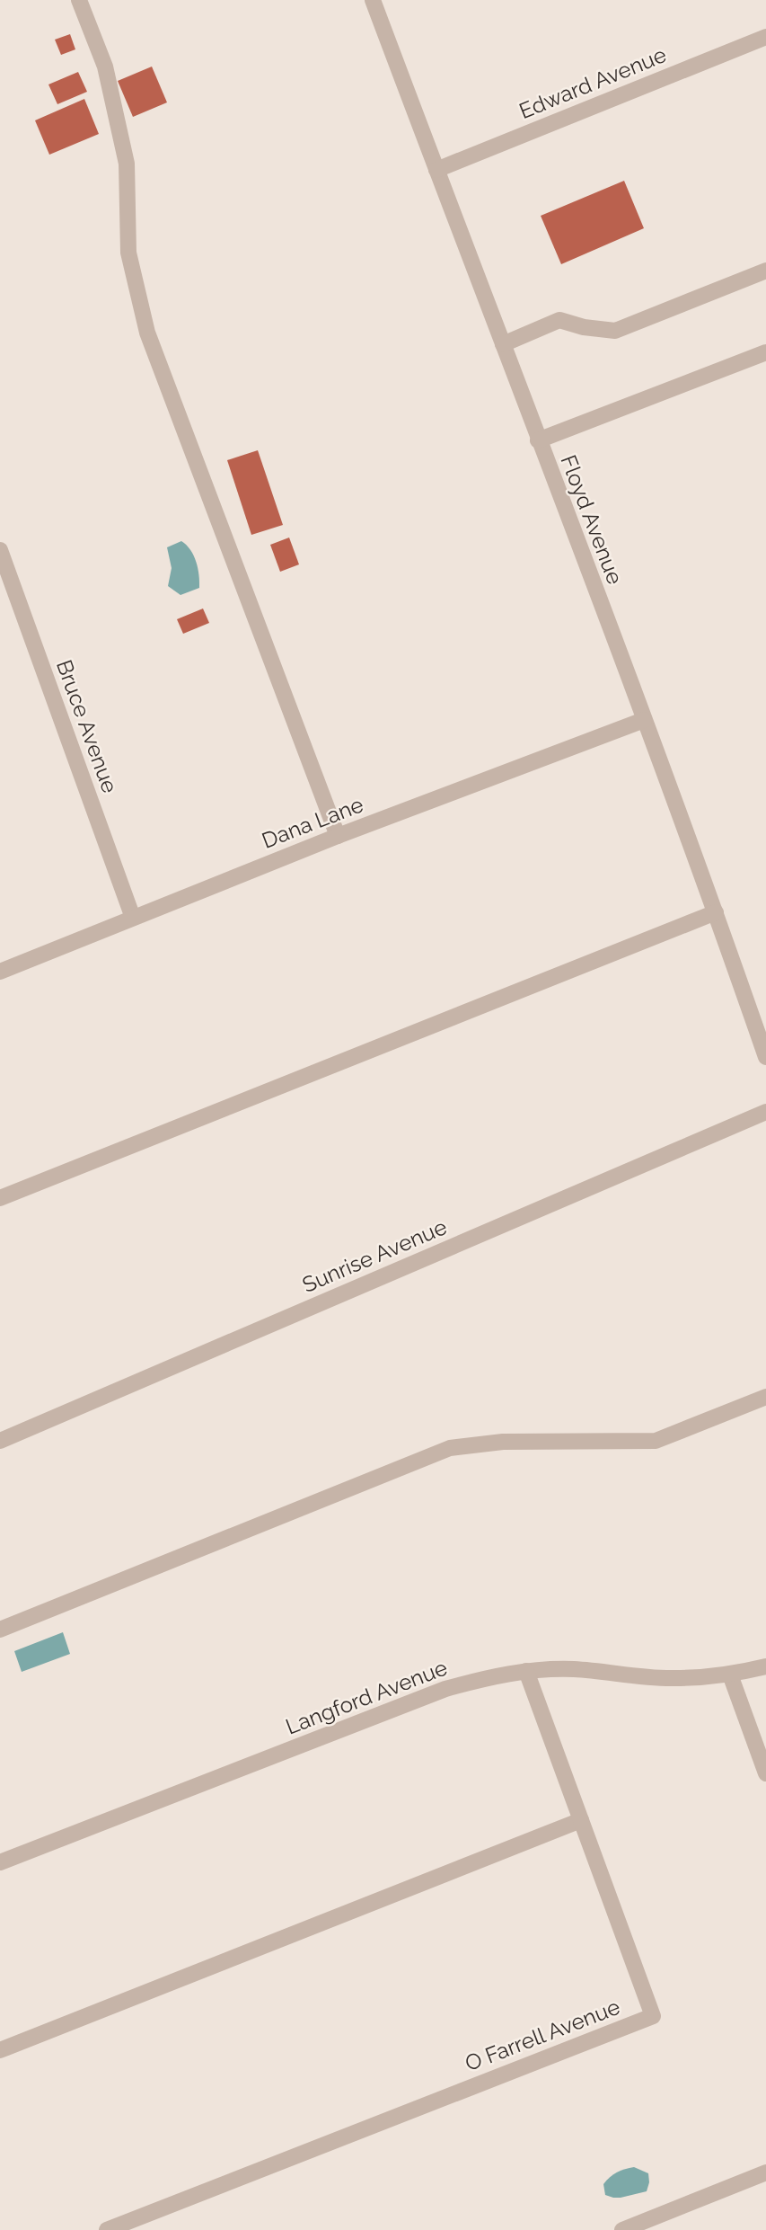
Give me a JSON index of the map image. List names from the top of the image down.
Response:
{
  "streets": {
    "street": [
      "Edward Avenue",
      "Floyd Avenue",
      "Bruce Avenue",
      "Dana Lane",
      "Sunrise Avenue",
      "Langford Avenue",
      "O Farrell Avenue"
    ]
  },
  "crossings": [
    ["Edward Avenue", "Floyd Avenue"],
    ["Floyd Avenue", "Dana Lane"],
    ["Bruce Avenue", "Dana Lane"],
    ["Langford Avenue", "O Farrell Avenue"]
  ]
}
